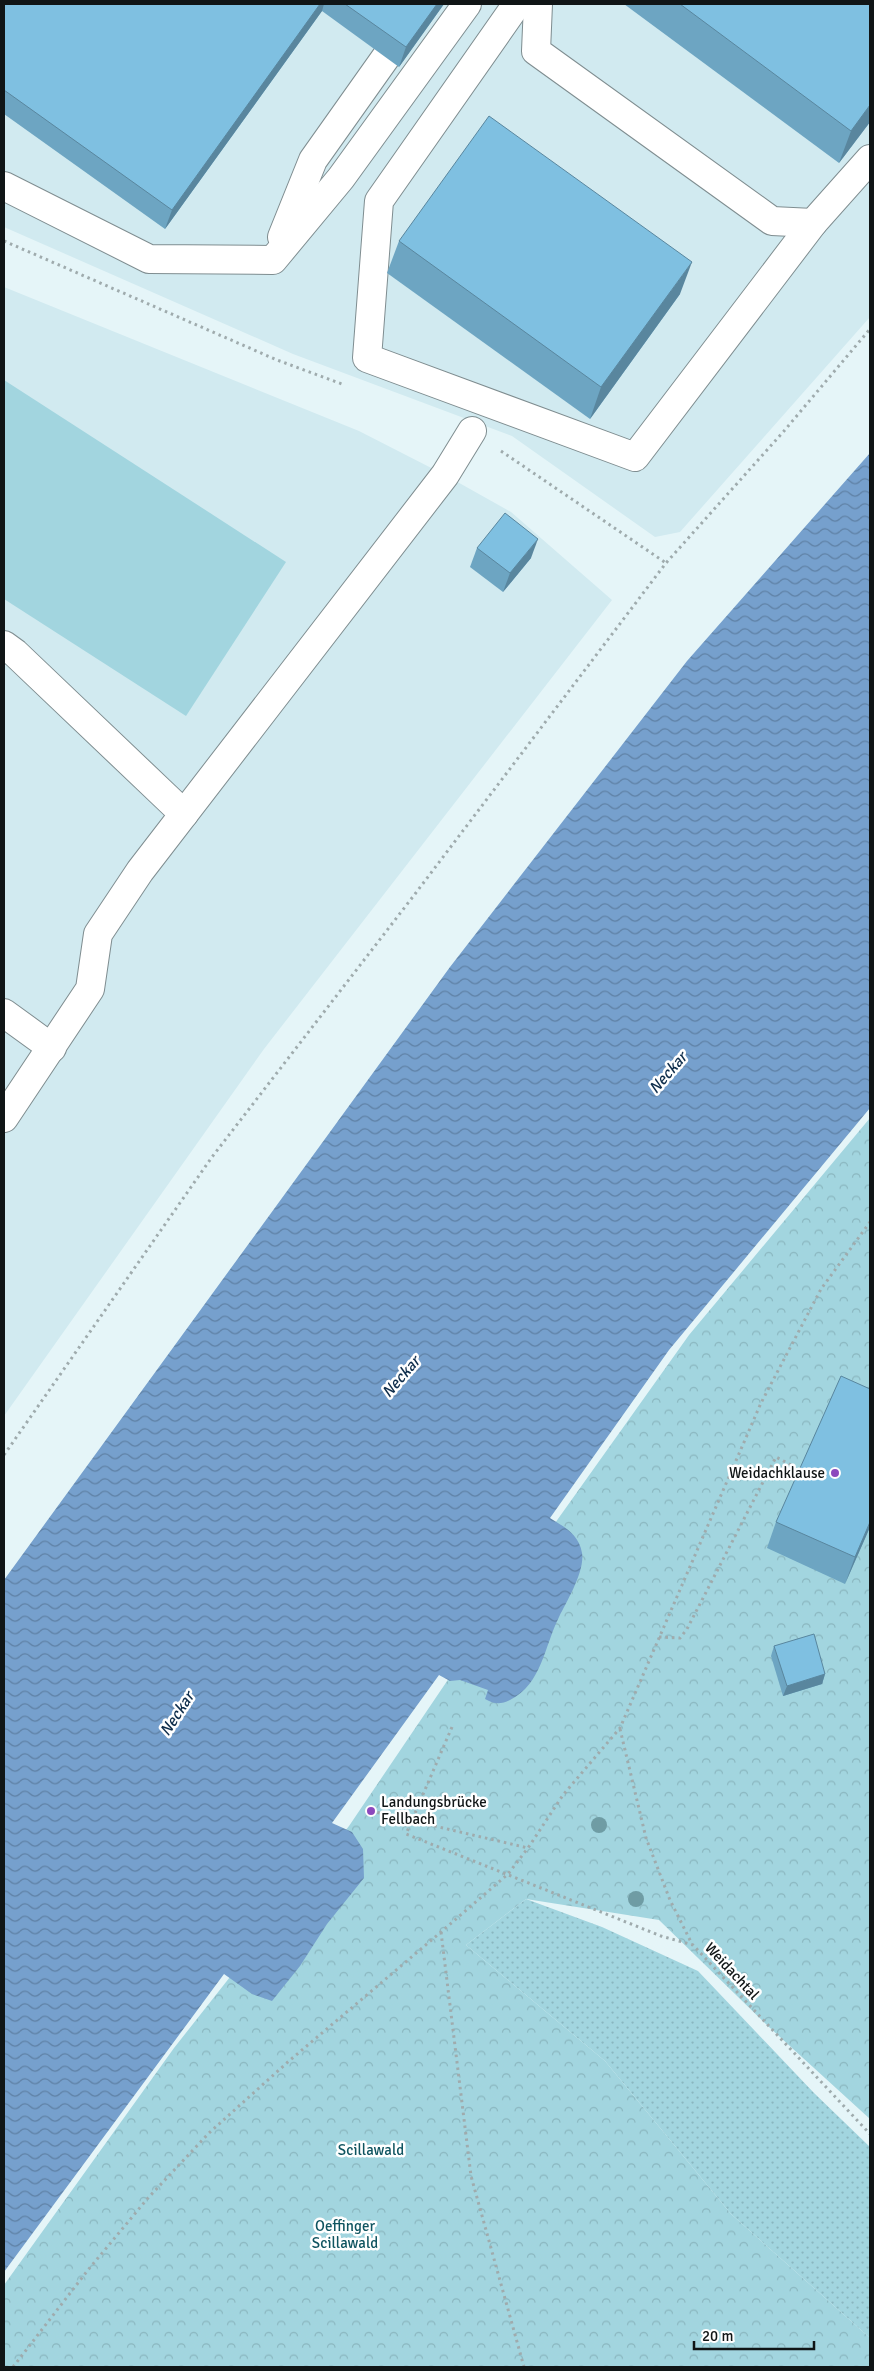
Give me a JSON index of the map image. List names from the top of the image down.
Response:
{
  "streets": {
    "path": ["Weidachtal"]
  },
  "water": ["Neckar"],
  "parks": ["Scillawald", "Oeffinger Scillawald"],
  "places": ["Weidachklause", "Landungsbrücke Fellbach"],
  "scale_bar": "20 m"
}
